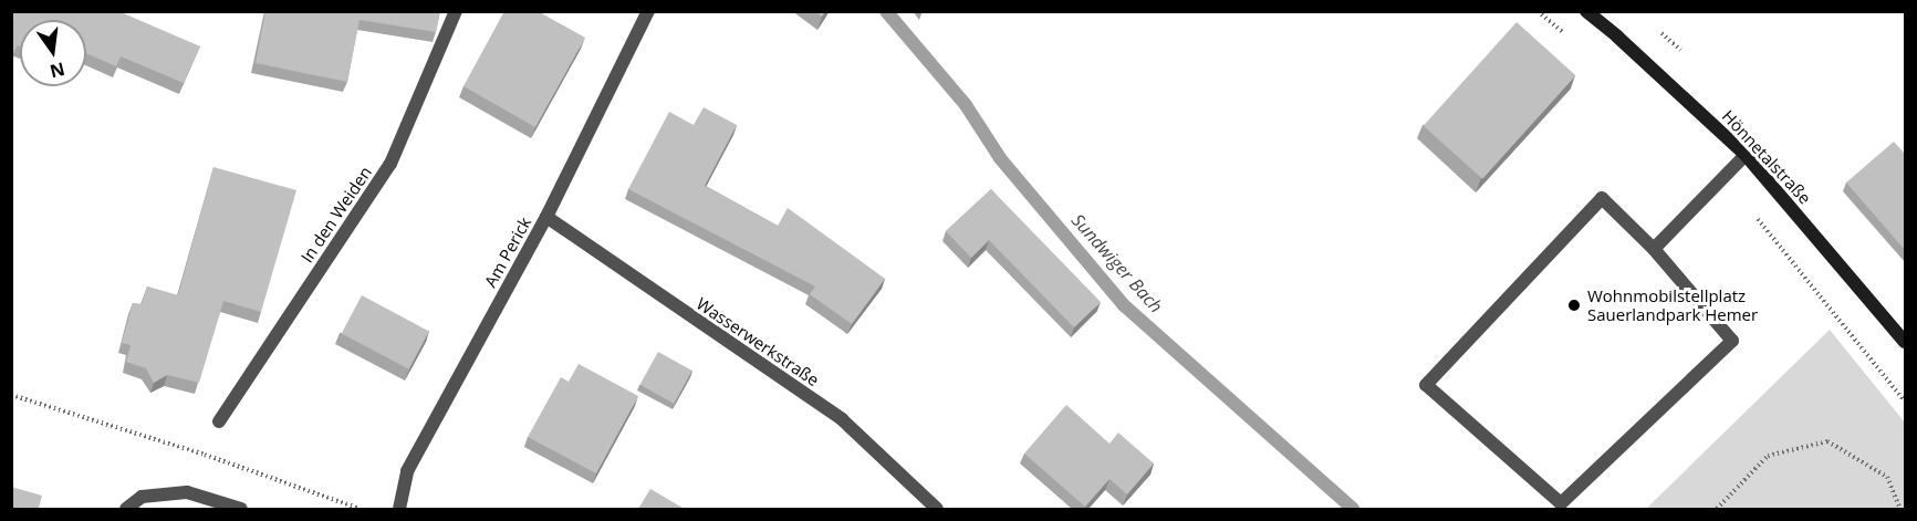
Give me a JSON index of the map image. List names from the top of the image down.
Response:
{
  "streets": {
    "main road": ["Hönnetalstraße"],
    "street": ["In den Weiden", "Am Perick", "Wasserwerkstraße"]
  },
  "crossings": [
    ["Am Perick", "Wasserwerkstraße"]
  ],
  "water": ["Sundwiger Bach"],
  "places": ["Wohnmobilstellplatz Sauerlandpark Hemer"],
  "north": "bottom"
}
